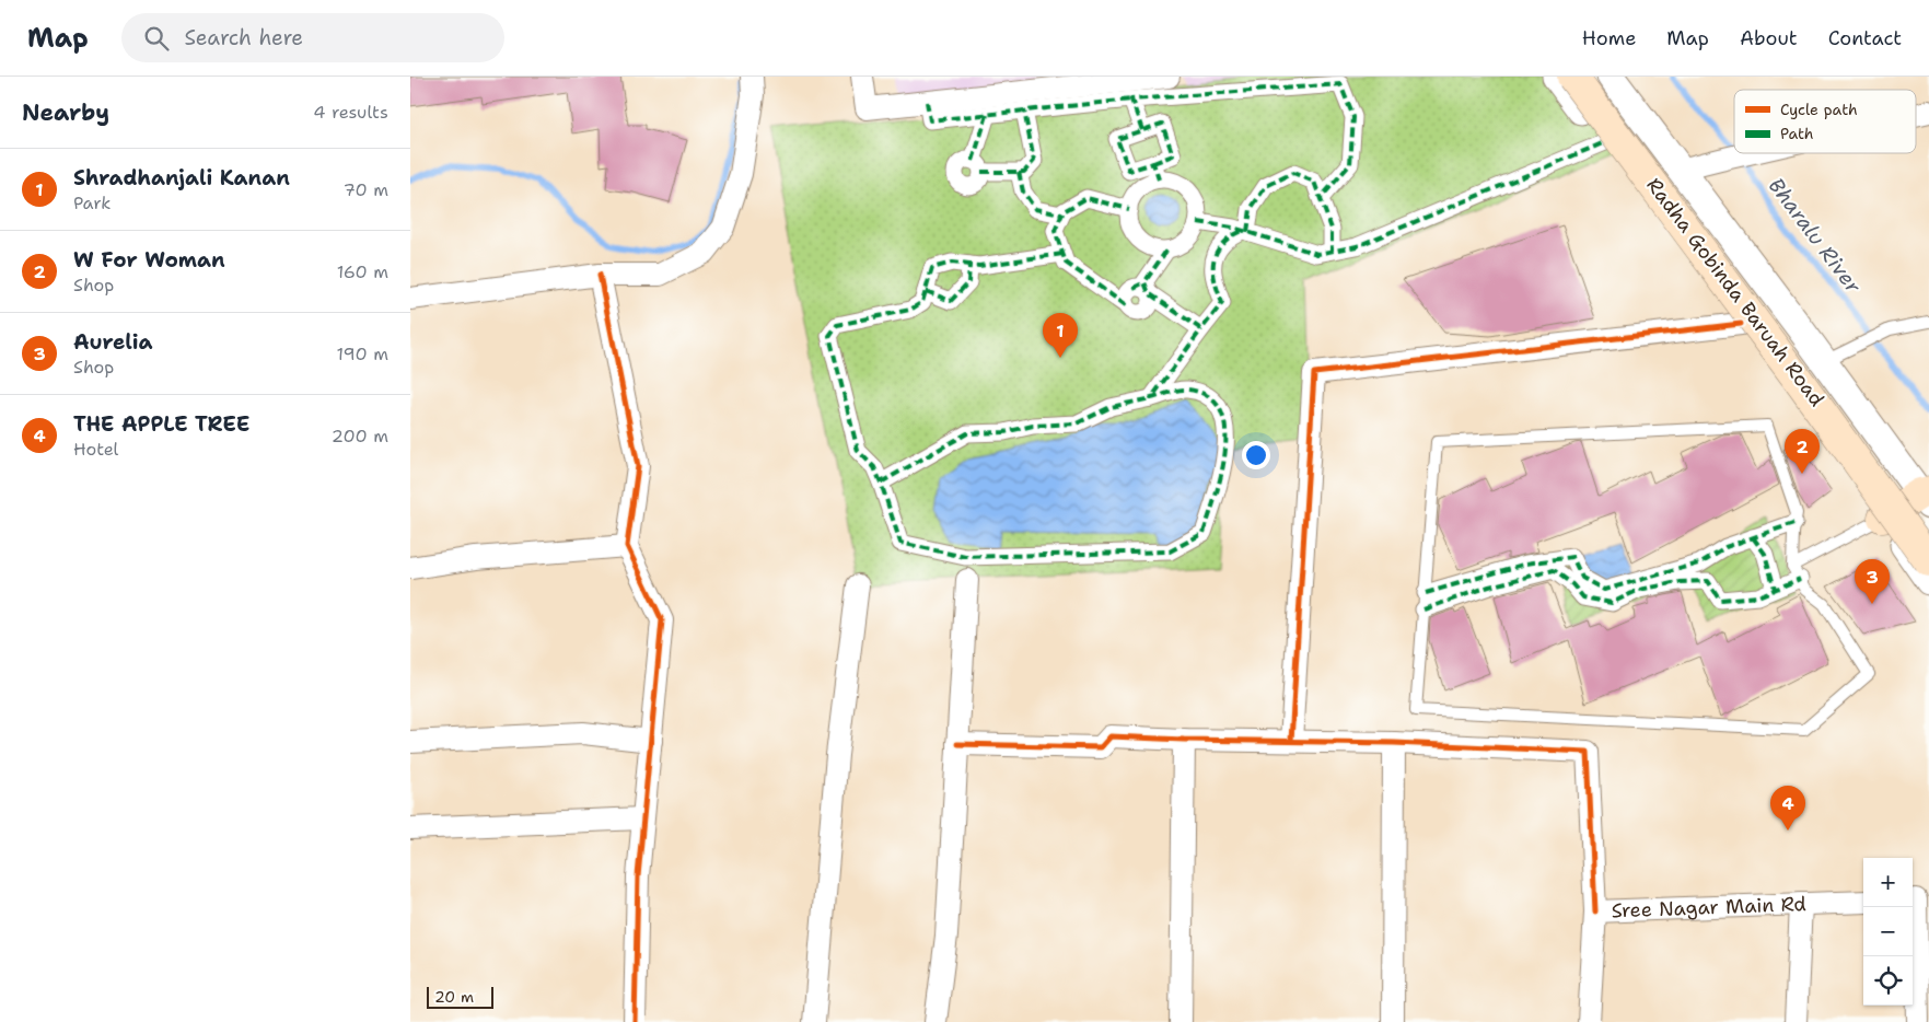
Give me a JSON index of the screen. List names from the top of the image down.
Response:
{
  "streets": {
    "street": ["Radha Gobinda Baruah Road", "Sree Nagar Main Rd"]
  },
  "water": ["Bharalu River"],
  "legend": ["Cycle path", "Path"],
  "scale_bar": "20 m",
  "page": {
    "header": "Map",
    "search": "Search here",
    "nav": [
      "Home",
      "Map",
      "About",
      "Contact"
    ],
    "heading": ["Nearby", "4 results"],
    "list": [
      {
        "mark": "1",
        "name": "Shradhanjali Kanan",
        "note": "Park",
        "value": "70 m"
      },
      {
        "mark": "2",
        "name": "W For Woman",
        "note": "Shop",
        "value": "160 m"
      },
      {
        "mark": "3",
        "name": "Aurelia",
        "note": "Shop",
        "value": "190 m"
      },
      {
        "mark": "4",
        "name": "THE APPLE TREE",
        "note": "Hotel",
        "value": "200 m"
      }
    ],
    "pins": [
      "1",
      "2",
      "3",
      "4"
    ],
    "map_buttons": ["+", "−"],
    "scale": "20 m"
  }
}
